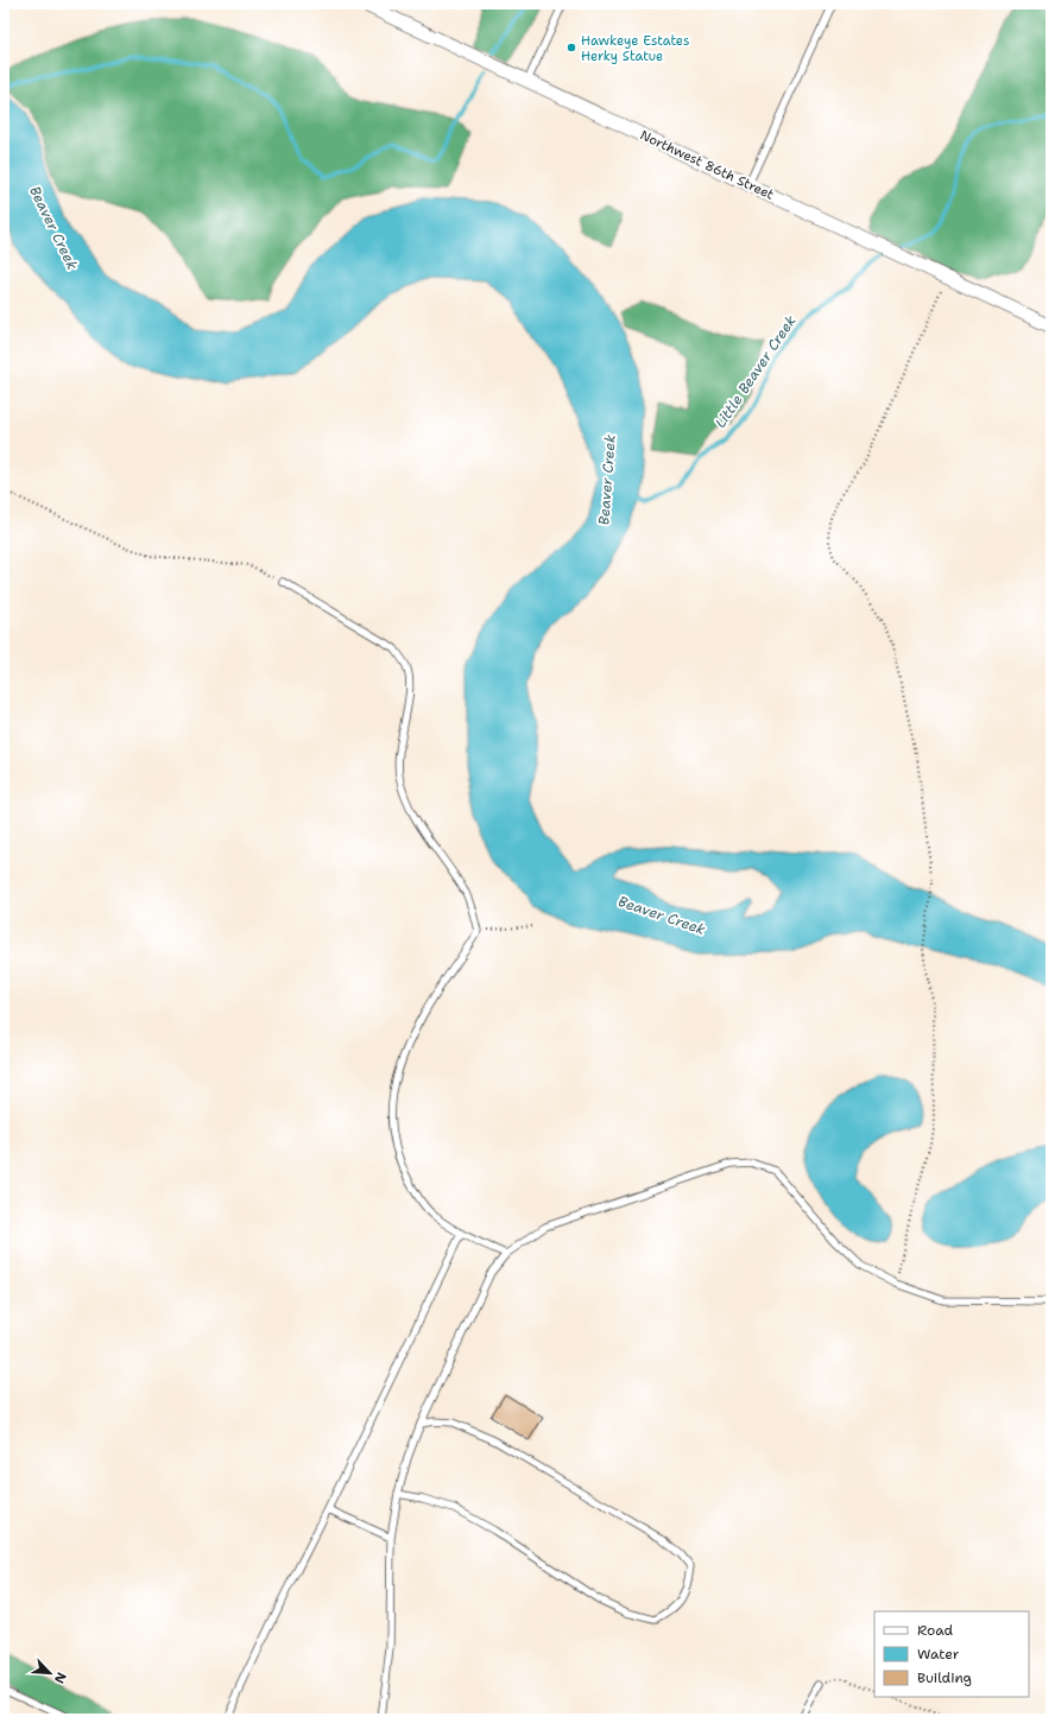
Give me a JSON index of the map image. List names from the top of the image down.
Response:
{
  "streets": {
    "street": ["Northwest 86th Street"]
  },
  "water": ["Beaver Creek", "Little Beaver Creek"],
  "places": ["Hawkeye Estates Herky Statue"],
  "legend": ["Road", "Water", "Building"],
  "north": "bottom right"
}
